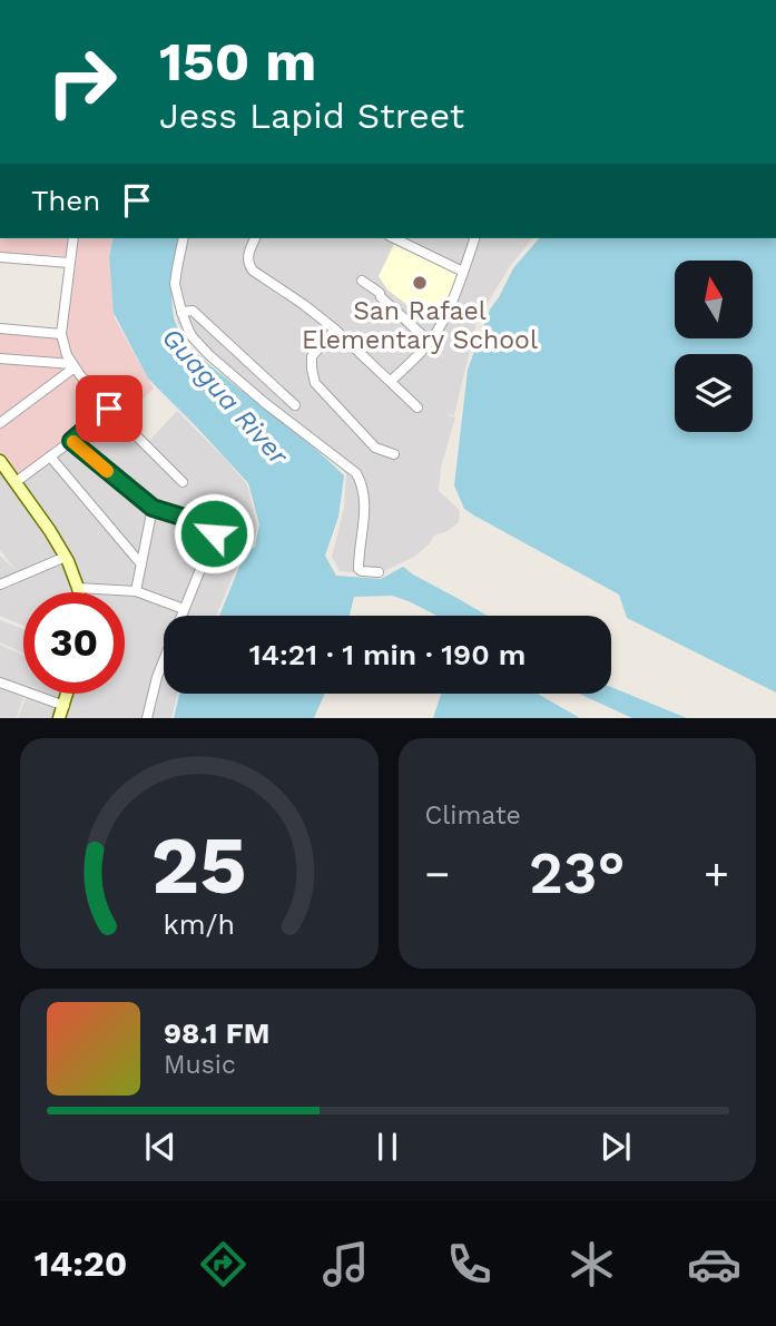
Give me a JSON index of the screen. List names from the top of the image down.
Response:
{
  "water": ["Guagua River"],
  "places": ["San Rafael Elementary School"],
  "north": "top",
  "page": {
    "turn": ["150 m", "Jess Lapid Street"],
    "then": "Then",
    "limit": "30",
    "trip": "14:21 · 1 min · 190 m",
    "tile": "Climate",
    "heat": ["−", "23°", "+"],
    "song": ["98.1 FM", "Music"],
    "tabs": "14:20",
    "gauge": ["25", "km/h"]
  }
}
